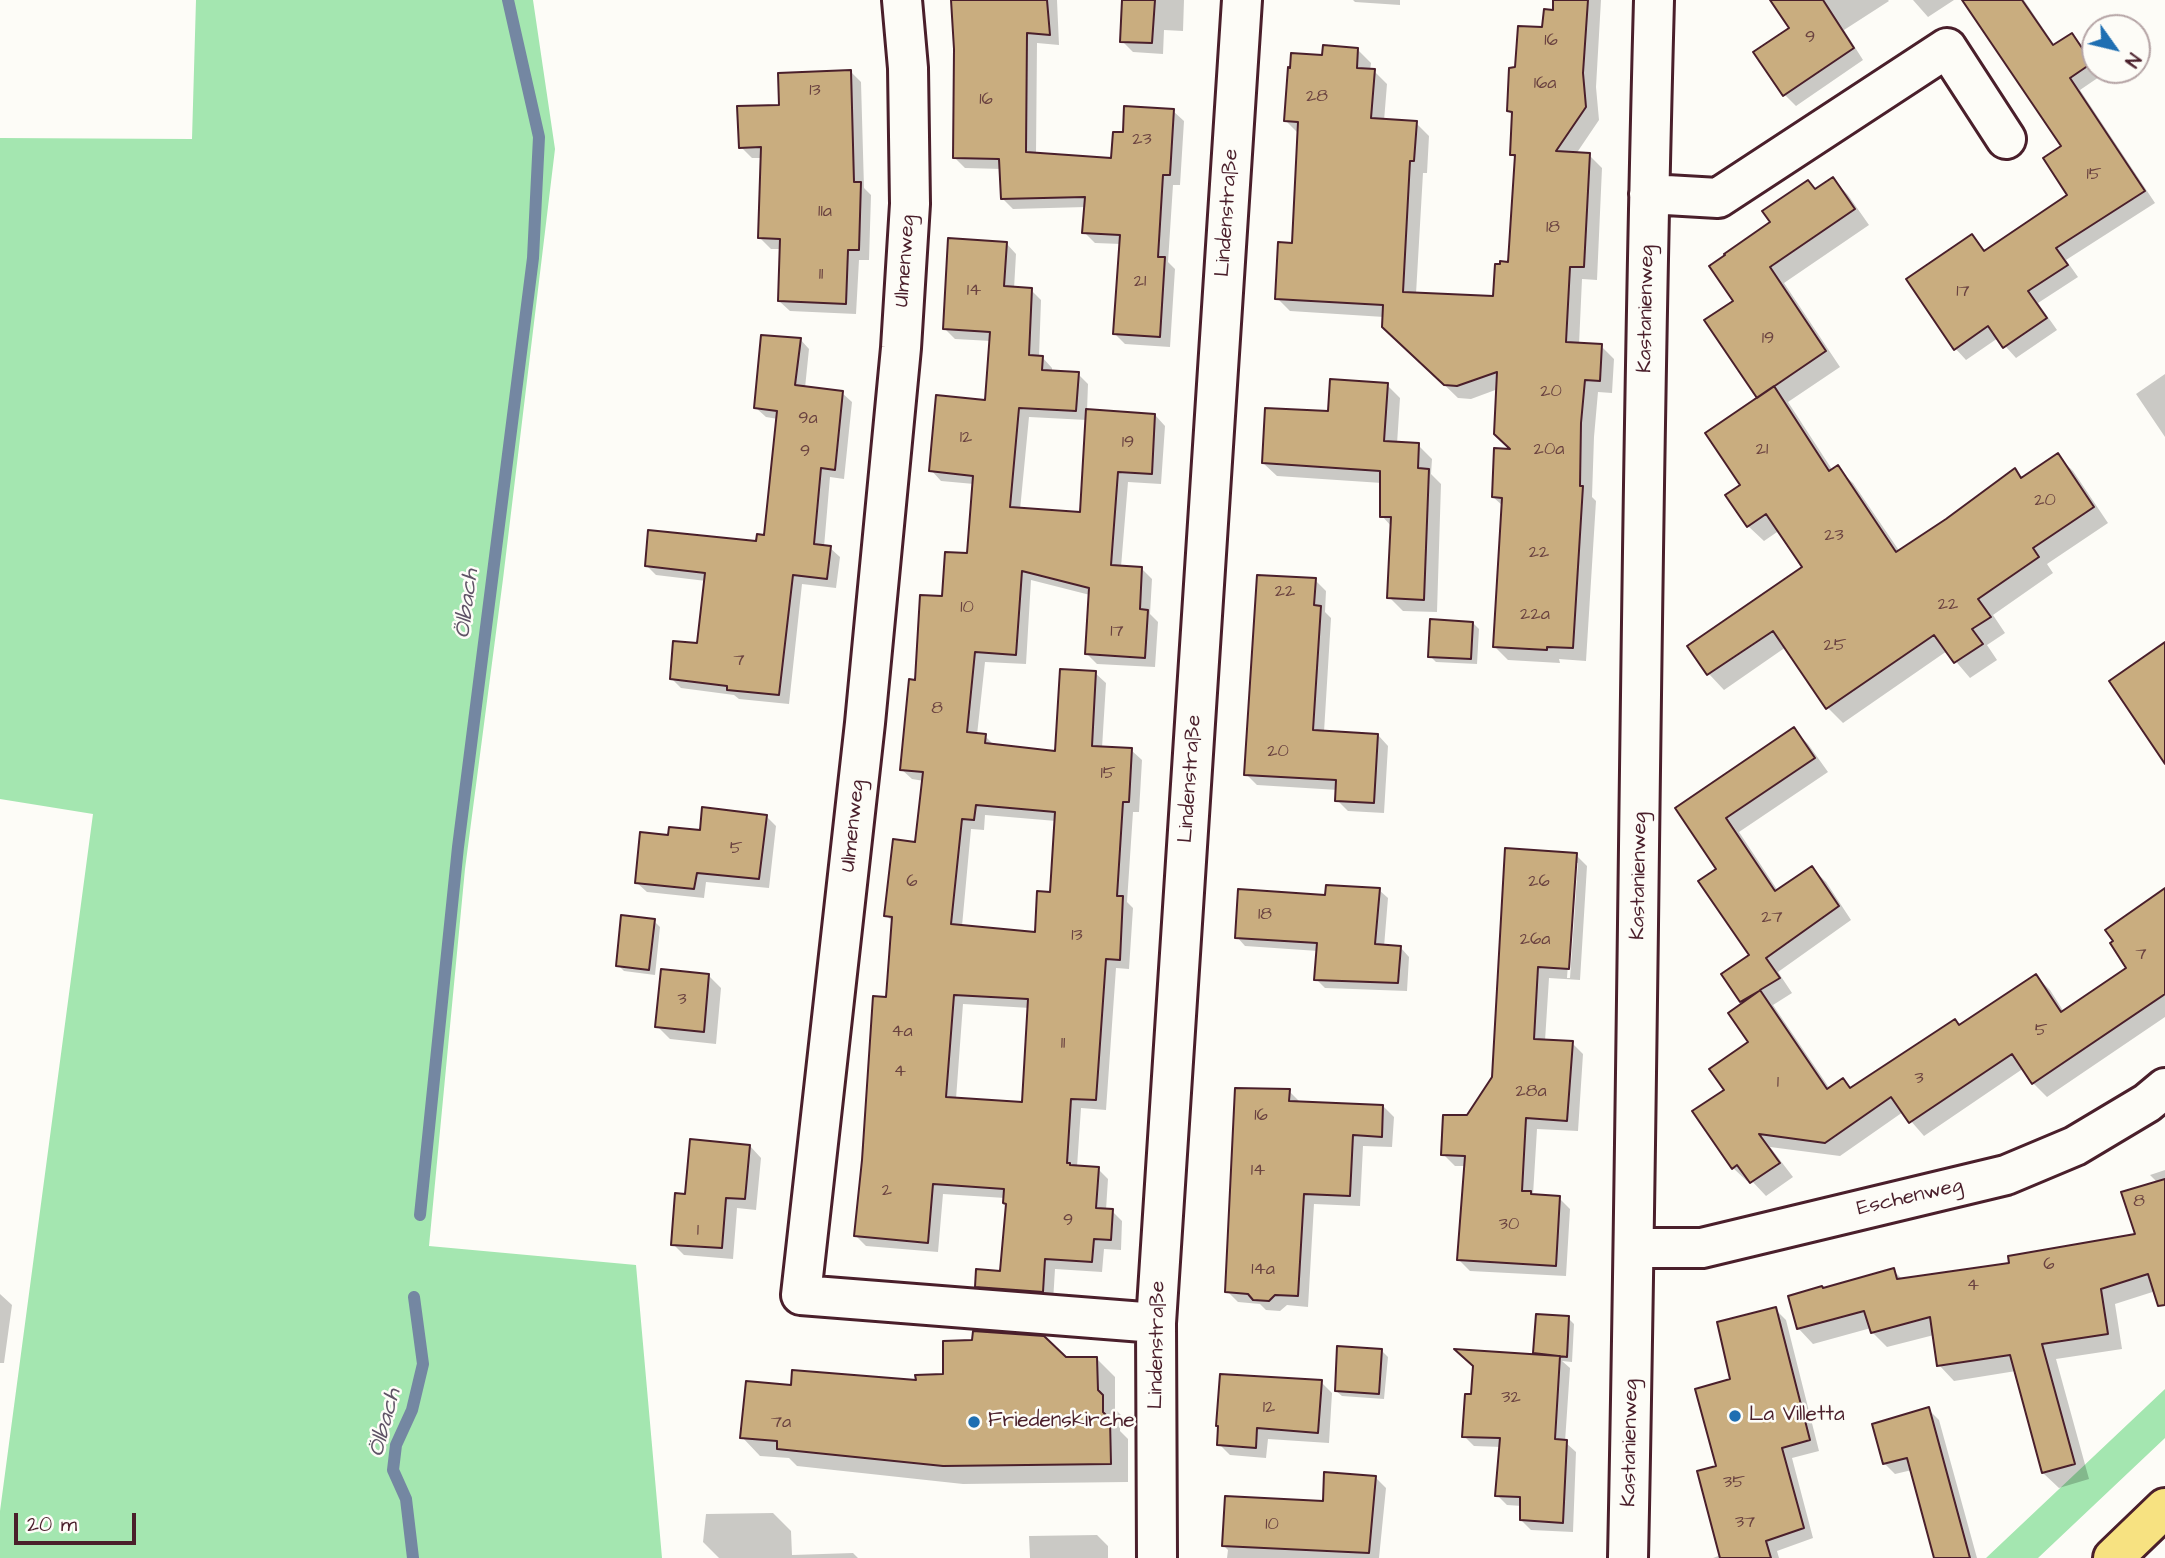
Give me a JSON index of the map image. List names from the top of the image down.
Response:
{
  "streets": {
    "street": [
      "Lindenstraße",
      "Ulmenweg",
      "Kastanienweg",
      "Eschenweg"
    ]
  },
  "crossings": [
    ["Lindenstraße", "Ulmenweg"],
    ["Kastanienweg", "Eschenweg"]
  ],
  "water": ["Ölbach"],
  "places": ["La Villetta", "Friedenskirche"],
  "house_numbers": [
    "9",
    "16",
    "16a",
    "13",
    "28",
    "16",
    "23",
    "15",
    "11a",
    "18",
    "11",
    "21",
    "14",
    "17",
    "19",
    "20",
    "9a",
    "12",
    "19",
    "20a",
    "21",
    "9",
    "20",
    "23",
    "22",
    "22",
    "22",
    "10",
    "22a",
    "17",
    "25",
    "7",
    "8",
    "20",
    "15",
    "5",
    "6",
    "26",
    "18",
    "27",
    "13",
    "26a",
    "7",
    "3",
    "5",
    "4a",
    "11",
    "4",
    "3",
    "1",
    "28a",
    "16",
    "14",
    "2",
    "8",
    "9",
    "30",
    "1",
    "6",
    "14a",
    "4",
    "32",
    "12",
    "7a",
    "35",
    "37",
    "10"
  ],
  "scale_bar": "20 m",
  "north": "bottom right"
}
